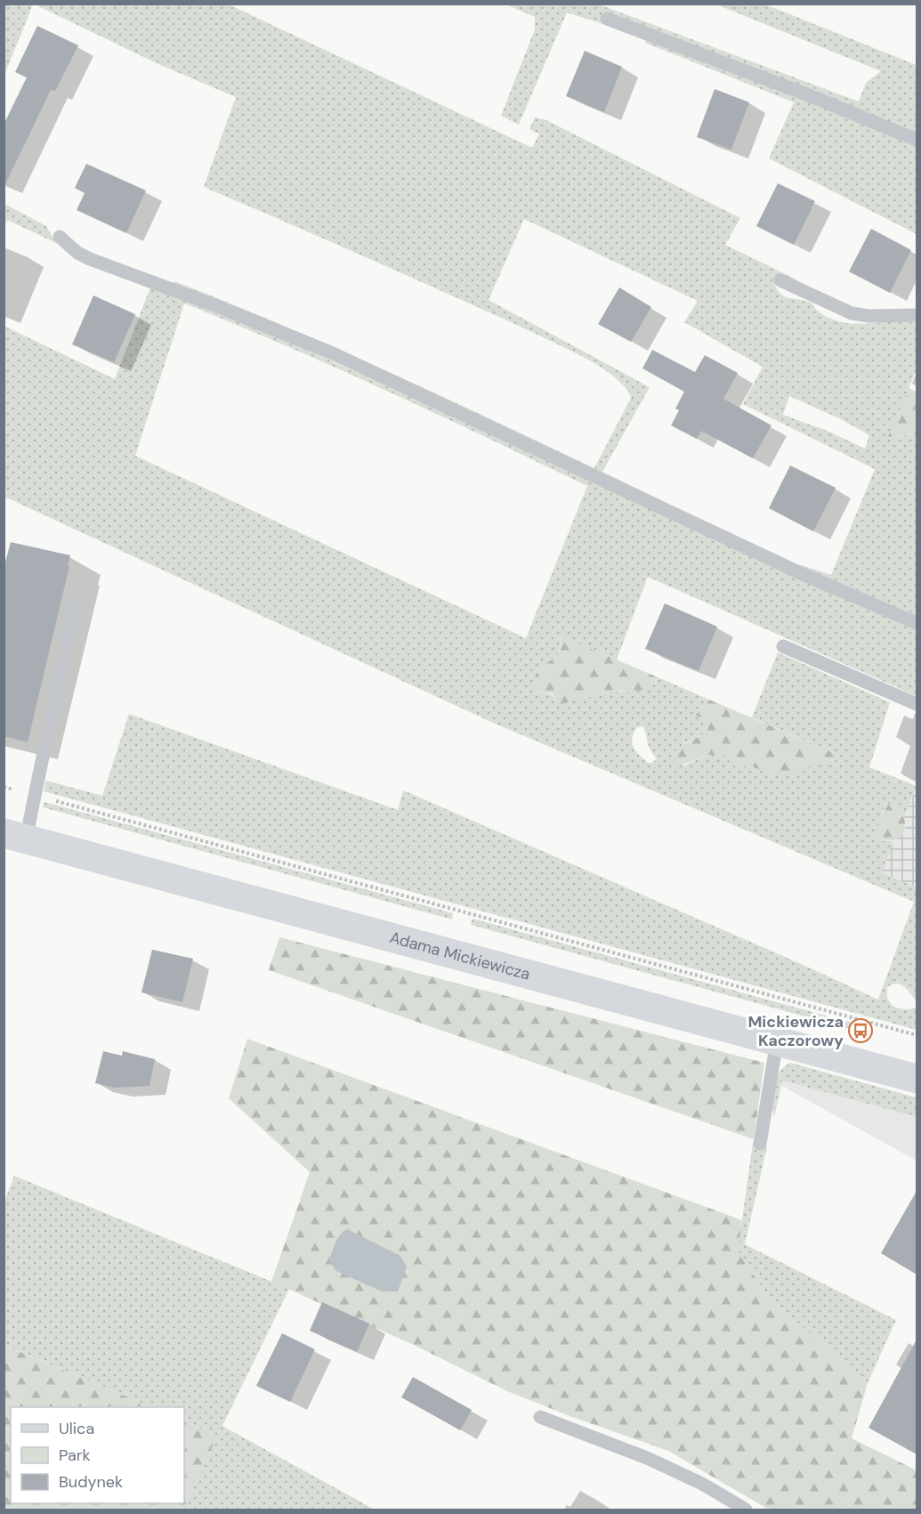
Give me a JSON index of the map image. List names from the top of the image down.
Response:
{
  "streets": {
    "street": ["Adama Mickiewicza"]
  },
  "places": {
    "bus stop": ["Mickiewicza Kaczorowy"]
  },
  "legend": ["Ulica", "Park", "Budynek"]
}
